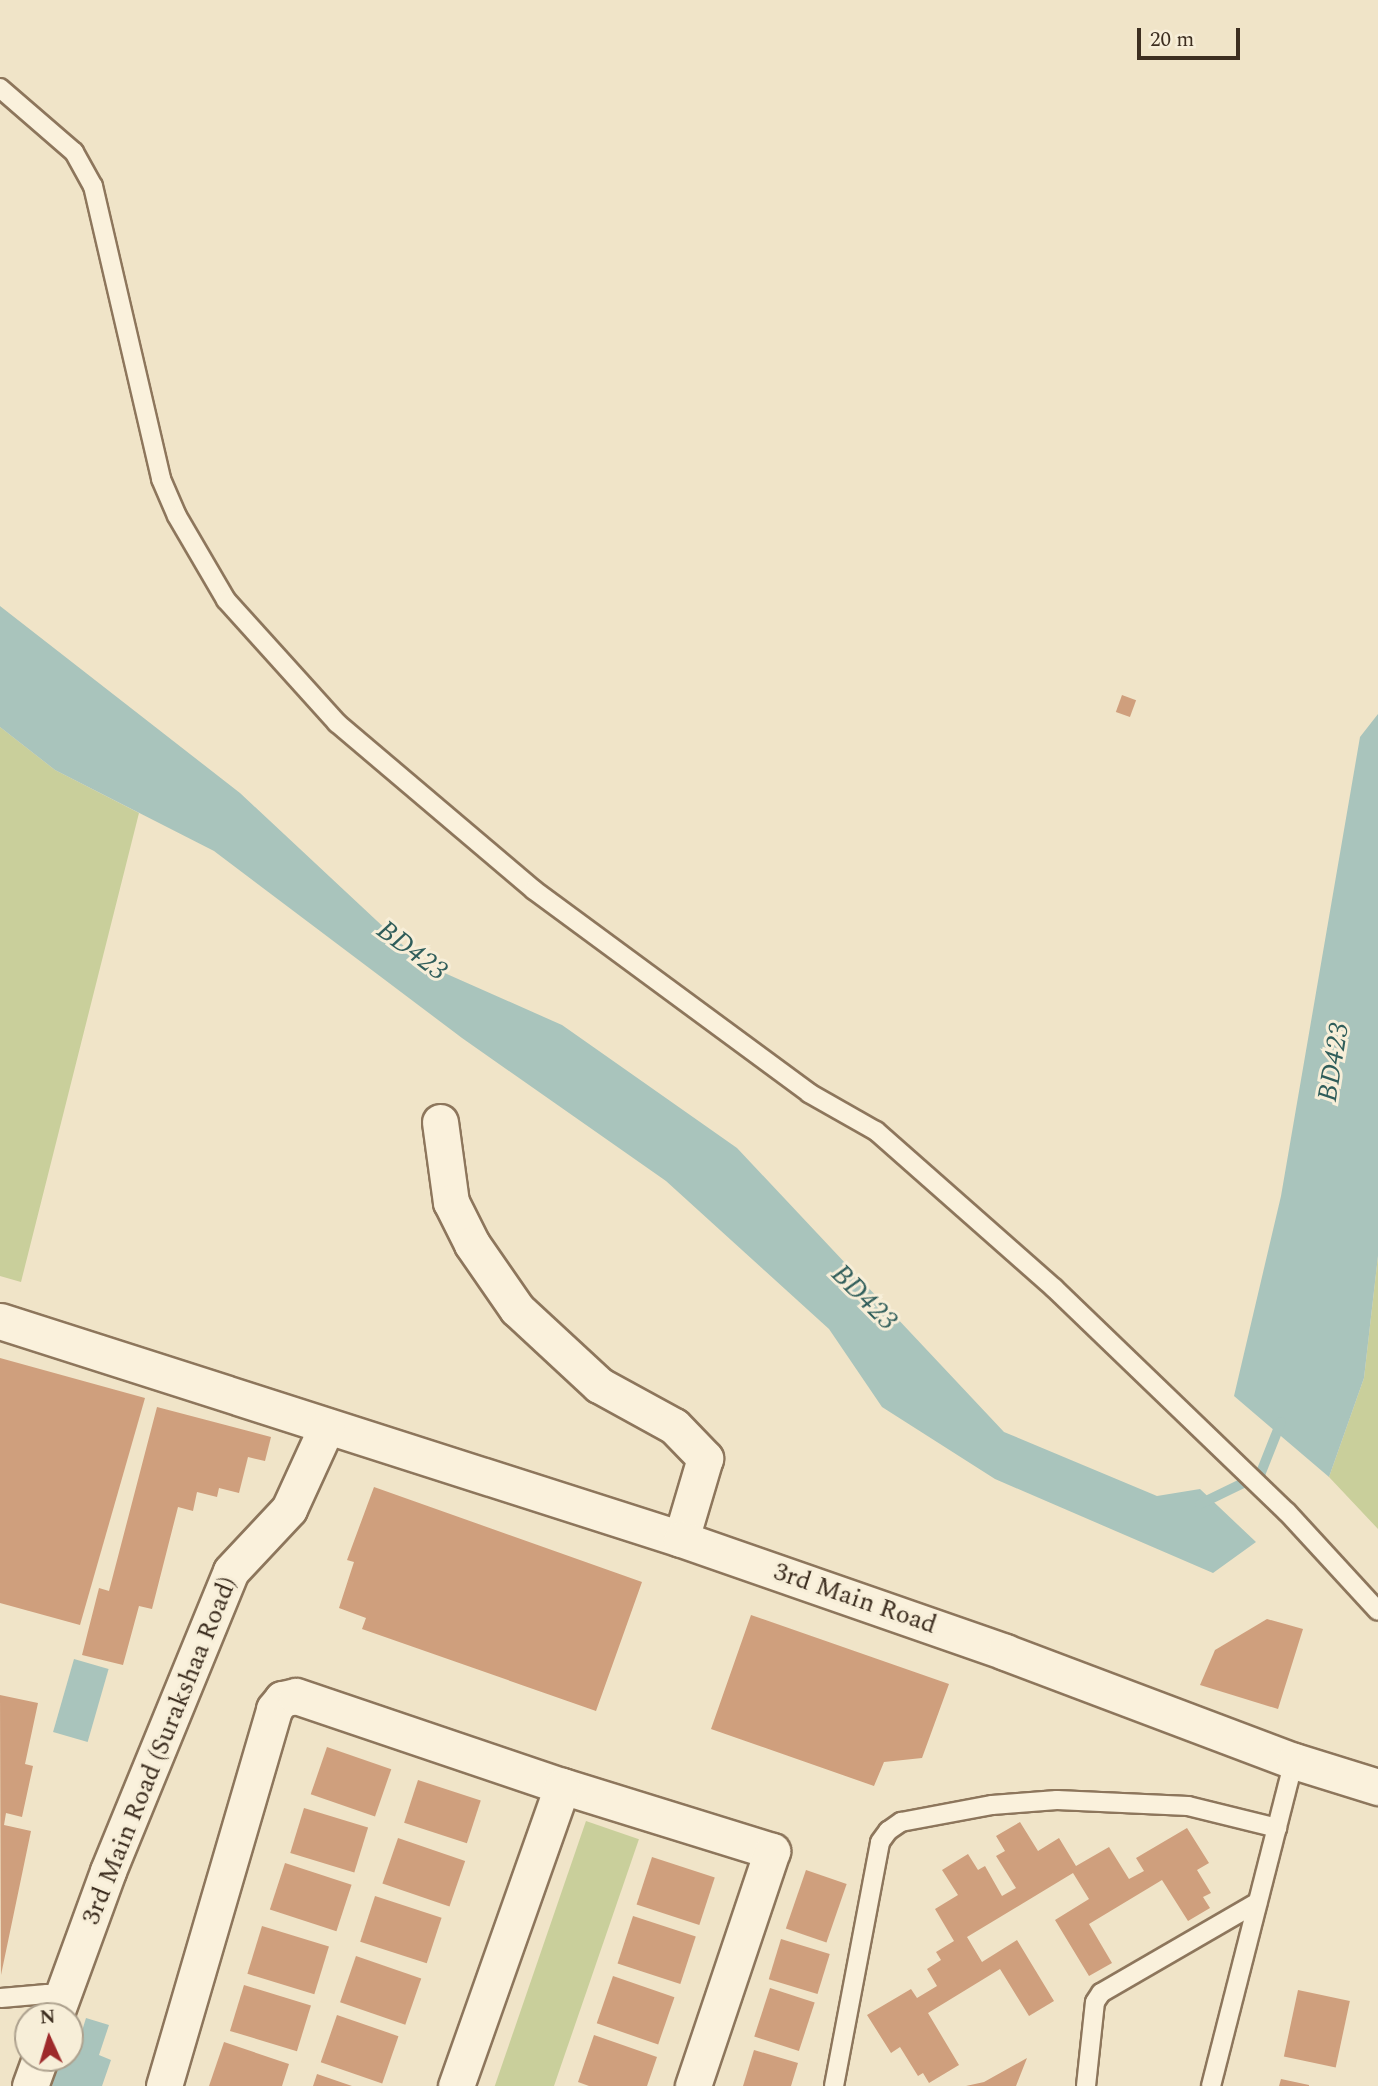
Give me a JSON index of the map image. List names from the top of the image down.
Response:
{
  "streets": {
    "street": ["3rd Main Road", "3rd Main Road (Surakshaa Road)"]
  },
  "crossings": [
    ["3rd Main Road", "3rd Main Road (Surakshaa Road)"]
  ],
  "water": ["BD423"],
  "scale_bar": "20 m",
  "north": "top"
}
